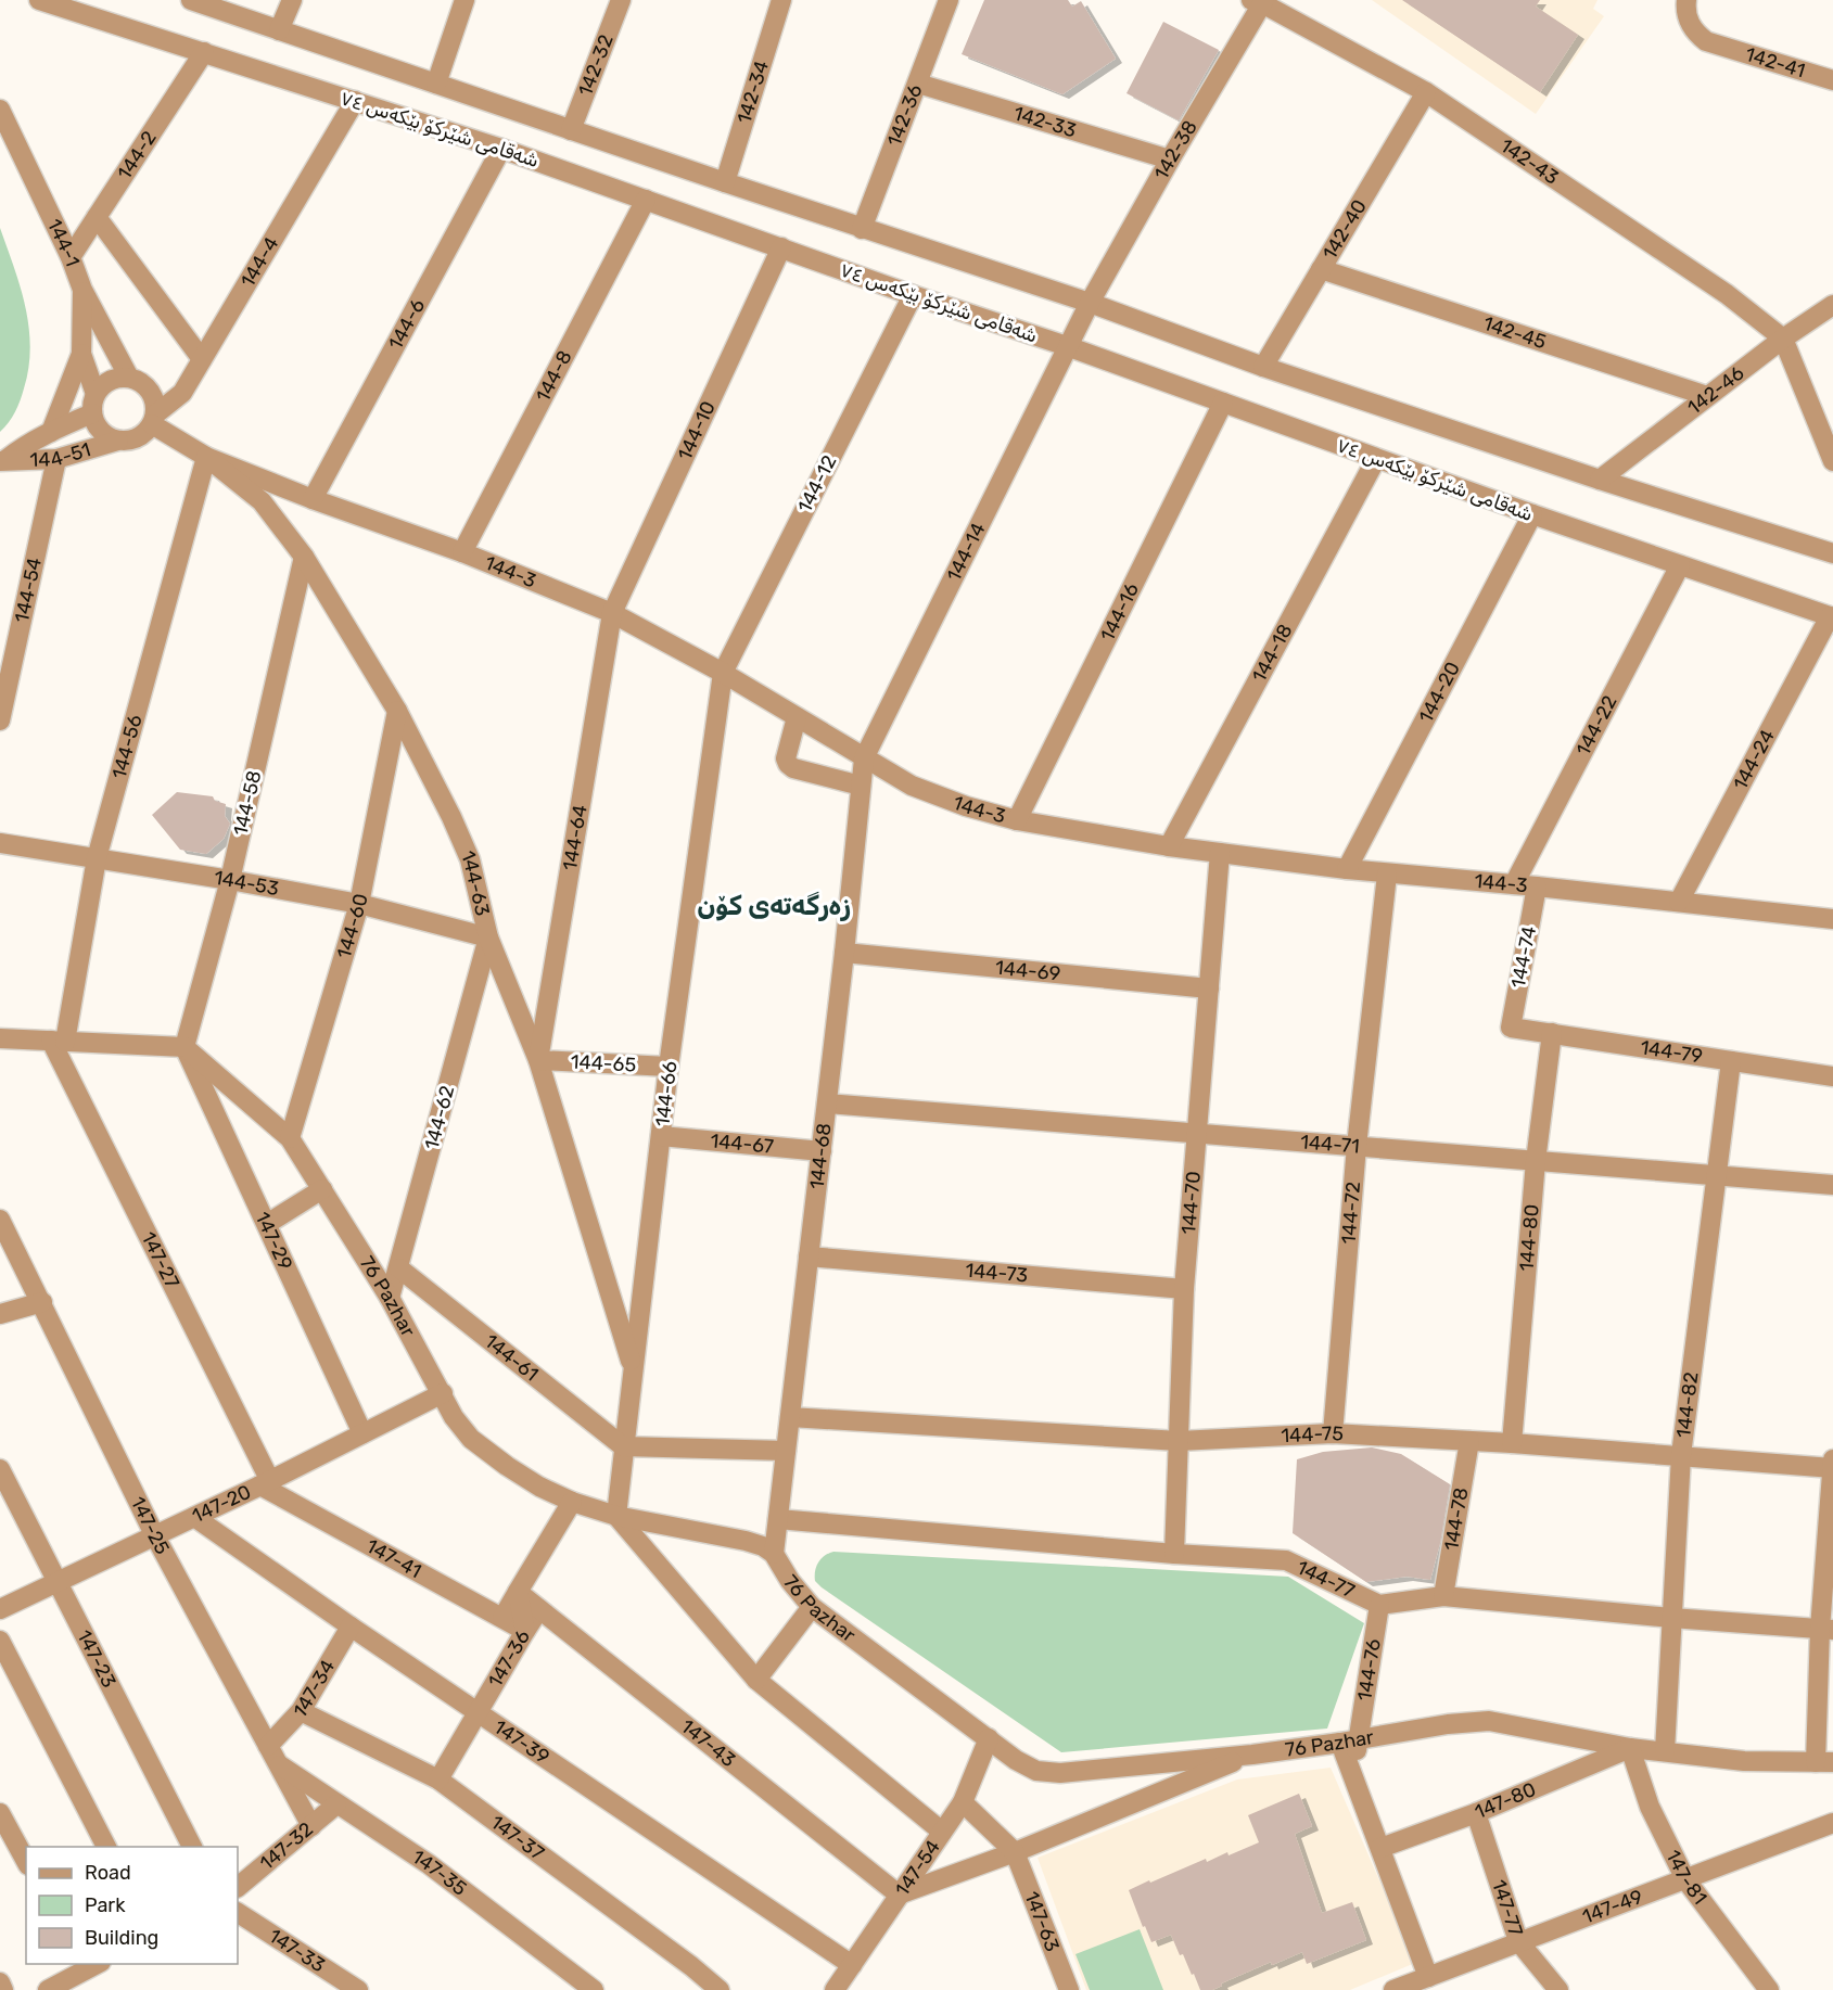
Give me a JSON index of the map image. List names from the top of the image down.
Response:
{
  "streets": {
    "street": [
      "142-41",
      "142-32",
      "142-34",
      "142-36",
      "142-33",
      "شەقامی شێرکۆ بێکەس ٧٤",
      "142-38",
      "144-2",
      "142-43",
      "142-40",
      "144-1",
      "144-4",
      "144-6",
      "142-45",
      "144-8",
      "142-46",
      "144-10",
      "144-51",
      "144-12",
      "144-14",
      "144-3",
      "144-54",
      "144-16",
      "144-18",
      "144-20",
      "144-22",
      "144-56",
      "144-24",
      "144-58",
      "144-64",
      "144-53",
      "144-63",
      "144-60",
      "144-74",
      "144-69",
      "144-79",
      "144-65",
      "144-66",
      "144-62",
      "144-67",
      "144-71",
      "144-68",
      "144-70",
      "144-72",
      "144-80",
      "147-29",
      "147-27",
      "144-73",
      "76 Pazhar",
      "144-61",
      "144-82",
      "144-75",
      "147-20",
      "144-78",
      "147-25",
      "147-41",
      "144-77",
      "147-23",
      "147-36",
      "144-76",
      "147-34",
      "147-39",
      "147-43",
      "147-80",
      "147-37",
      "147-32",
      "147-54",
      "147-35",
      "147-81",
      "147-49",
      "147-77",
      "147-63",
      "147-33"
    ]
  },
  "crossings": [
    ["142-32", "شەقامی شێرکۆ بێکەس ٧٤"],
    ["142-34", "شەقامی شێرکۆ بێکەس ٧٤"],
    ["142-36", "142-33"],
    ["142-36", "شەقامی شێرکۆ بێکەس ٧٤"],
    ["142-33", "142-38"],
    ["شەقامی شێرکۆ بێکەس ٧٤", "142-38"],
    ["شەقامی شێرکۆ بێکەس ٧٤", "144-2"],
    ["شەقامی شێرکۆ بێکەس ٧٤", "142-40"],
    ["شەقامی شێرکۆ بێکەس ٧٤", "144-4"],
    ["شەقامی شێرکۆ بێکەس ٧٤", "144-6"],
    ["شەقامی شێرکۆ بێکەس ٧٤", "144-8"],
    ["شەقامی شێرکۆ بێکەس ٧٤", "142-46"],
    ["شەقامی شێرکۆ بێکەس ٧٤", "144-10"],
    ["شەقامی شێرکۆ بێکەس ٧٤", "144-12"],
    ["شەقامی شێرکۆ بێکەس ٧٤", "144-14"],
    ["شەقامی شێرکۆ بێکەس ٧٤", "144-16"],
    ["شەقامی شێرکۆ بێکەس ٧٤", "144-18"],
    ["شەقامی شێرکۆ بێکەس ٧٤", "144-20"],
    ["شەقامی شێرکۆ بێکەس ٧٤", "144-22"],
    ["شەقامی شێرکۆ بێکەس ٧٤", "144-24"],
    ["142-38", "142-43"],
    ["142-38", "144-14"],
    ["144-2", "144-1"],
    ["142-43", "142-40"],
    ["142-43", "142-46"],
    ["142-40", "142-45"],
    ["144-1", "144-4"],
    ["144-1", "144-51"],
    ["144-1", "144-3"],
    ["144-4", "144-51"],
    ["144-4", "144-3"],
    ["144-6", "144-3"],
    ["142-45", "142-46"],
    ["144-8", "144-3"],
    ["144-10", "144-3"],
    ["144-10", "144-64"],
    ["144-51", "144-3"],
    ["144-51", "144-54"],
    ["144-12", "144-3"],
    ["144-12", "144-66"],
    ["144-14", "144-3"],
    ["144-14", "144-68"],
    ["144-3", "144-16"],
    ["144-3", "144-18"],
    ["144-3", "144-20"],
    ["144-3", "144-22"],
    ["144-3", "144-56"],
    ["144-3", "144-24"],
    ["144-3", "144-64"],
    ["144-3", "144-63"],
    ["144-3", "144-74"],
    ["144-3", "144-66"],
    ["144-3", "144-68"],
    ["144-3", "144-70"],
    ["144-3", "144-72"],
    ["144-56", "144-53"],
    ["144-56", "144-63"],
    ["144-56", "147-27"],
    ["144-58", "144-53"],
    ["144-58", "144-63"],
    ["144-58", "147-29"],
    ["144-58", "76 Pazhar"],
    ["144-64", "144-63"],
    ["144-64", "144-65"],
    ["144-53", "144-63"],
    ["144-53", "144-60"],
    ["144-53", "144-62"],
    ["144-63", "144-60"],
    ["144-63", "144-65"],
    ["144-63", "144-66"],
    ["144-63", "144-62"],
    ["144-60", "76 Pazhar"],
    ["144-74", "144-79"],
    ["144-69", "144-68"],
    ["144-69", "144-70"],
    ["144-79", "144-80"],
    ["144-79", "144-82"],
    ["144-65", "144-66"],
    ["144-66", "144-67"],
    ["144-66", "76 Pazhar"],
    ["144-66", "144-61"],
    ["144-62", "76 Pazhar"],
    ["144-62", "144-61"],
    ["144-67", "144-68"],
    ["144-71", "144-68"],
    ["144-71", "144-70"],
    ["144-71", "144-72"],
    ["144-71", "144-80"],
    ["144-71", "144-82"],
    ["144-68", "144-73"],
    ["144-68", "76 Pazhar"],
    ["144-68", "144-75"],
    ["144-68", "144-77"],
    ["144-70", "144-73"],
    ["144-70", "144-75"],
    ["144-70", "144-77"],
    ["144-72", "144-75"],
    ["144-80", "144-75"],
    ["147-29", "76 Pazhar"],
    ["147-29", "147-20"],
    ["147-27", "147-20"],
    ["147-27", "147-41"],
    ["76 Pazhar", "144-82"],
    ["76 Pazhar", "147-20"],
    ["76 Pazhar", "144-76"],
    ["76 Pazhar", "147-80"],
    ["76 Pazhar", "147-54"],
    ["76 Pazhar", "147-81"],
    ["144-82", "144-75"],
    ["144-82", "144-77"],
    ["144-75", "144-78"],
    ["147-20", "147-25"],
    ["147-20", "147-41"],
    ["147-20", "147-23"],
    ["147-20", "147-39"],
    ["144-78", "144-77"],
    ["147-25", "147-34"],
    ["147-25", "147-32"],
    ["147-25", "147-35"],
    ["144-77", "144-76"],
    ["147-36", "147-39"],
    ["147-36", "147-43"],
    ["147-36", "147-37"],
    ["147-34", "147-39"],
    ["147-34", "147-37"],
    ["147-39", "147-54"],
    ["147-43", "147-54"],
    ["147-80", "147-81"],
    ["147-80", "147-77"],
    ["147-32", "147-35"],
    ["147-81", "147-49"],
    ["147-49", "147-77"]
  ],
  "districts": ["زەرگەتەی کۆن"],
  "legend": ["Road", "Park", "Building"]
}
